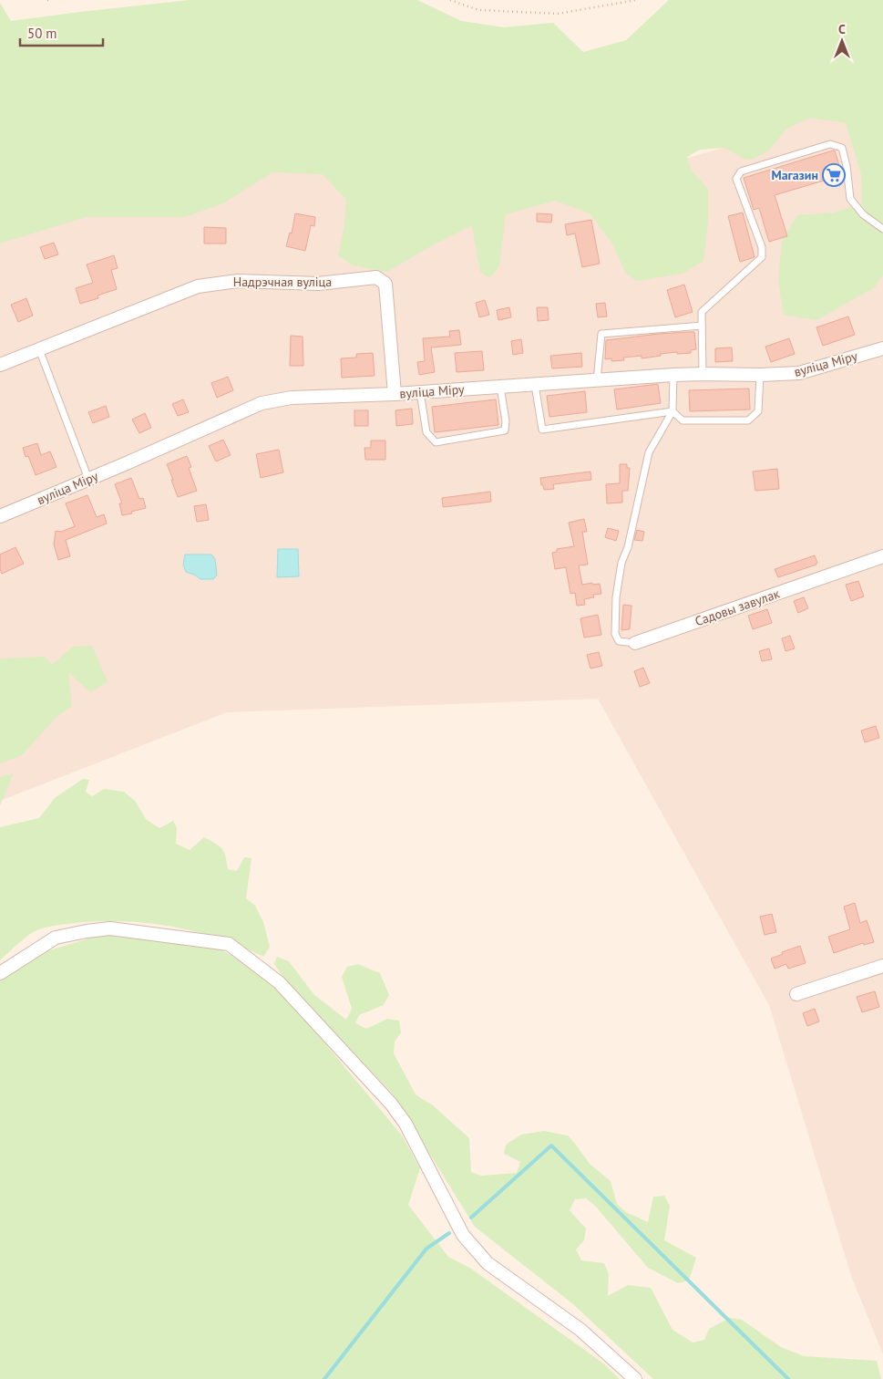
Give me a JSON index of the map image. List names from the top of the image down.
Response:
{
  "streets": {
    "street": ["Надрэчная вуліца", "вуліца Міру", "Садовы завулак"]
  },
  "crossings": [
    ["Надрэчная вуліца", "вуліца Міру"]
  ],
  "places": {
    "supermarket": ["Магазин"]
  },
  "scale_bar": "50 m",
  "north": "top"
}
